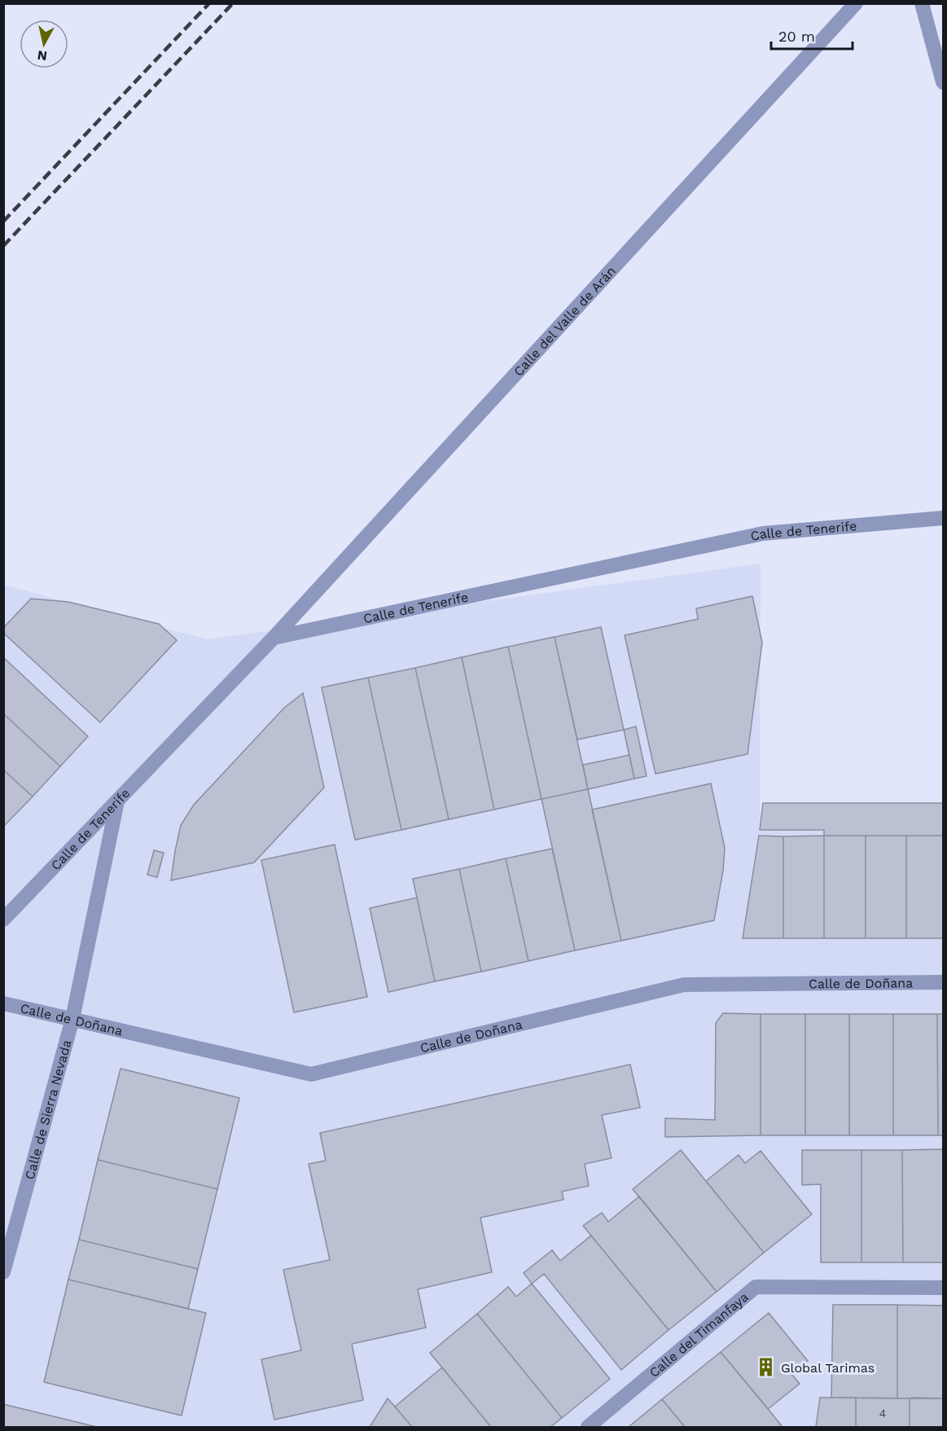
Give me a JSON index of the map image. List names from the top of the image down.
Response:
{
  "streets": {
    "street": [
      "Calle del Valle de Arán",
      "Calle de Tenerife",
      "Calle de Doñana",
      "Calle de Sierra Nevada",
      "Calle del Timanfaya"
    ]
  },
  "crossings": [
    ["Calle del Valle de Arán", "Calle de Tenerife"],
    ["Calle de Tenerife", "Calle de Sierra Nevada"],
    ["Calle de Doñana", "Calle de Sierra Nevada"]
  ],
  "places": {
    "building": ["Global Tarimas"]
  },
  "house_numbers": ["4"],
  "scale_bar": "20 m",
  "north": "bottom"
}
